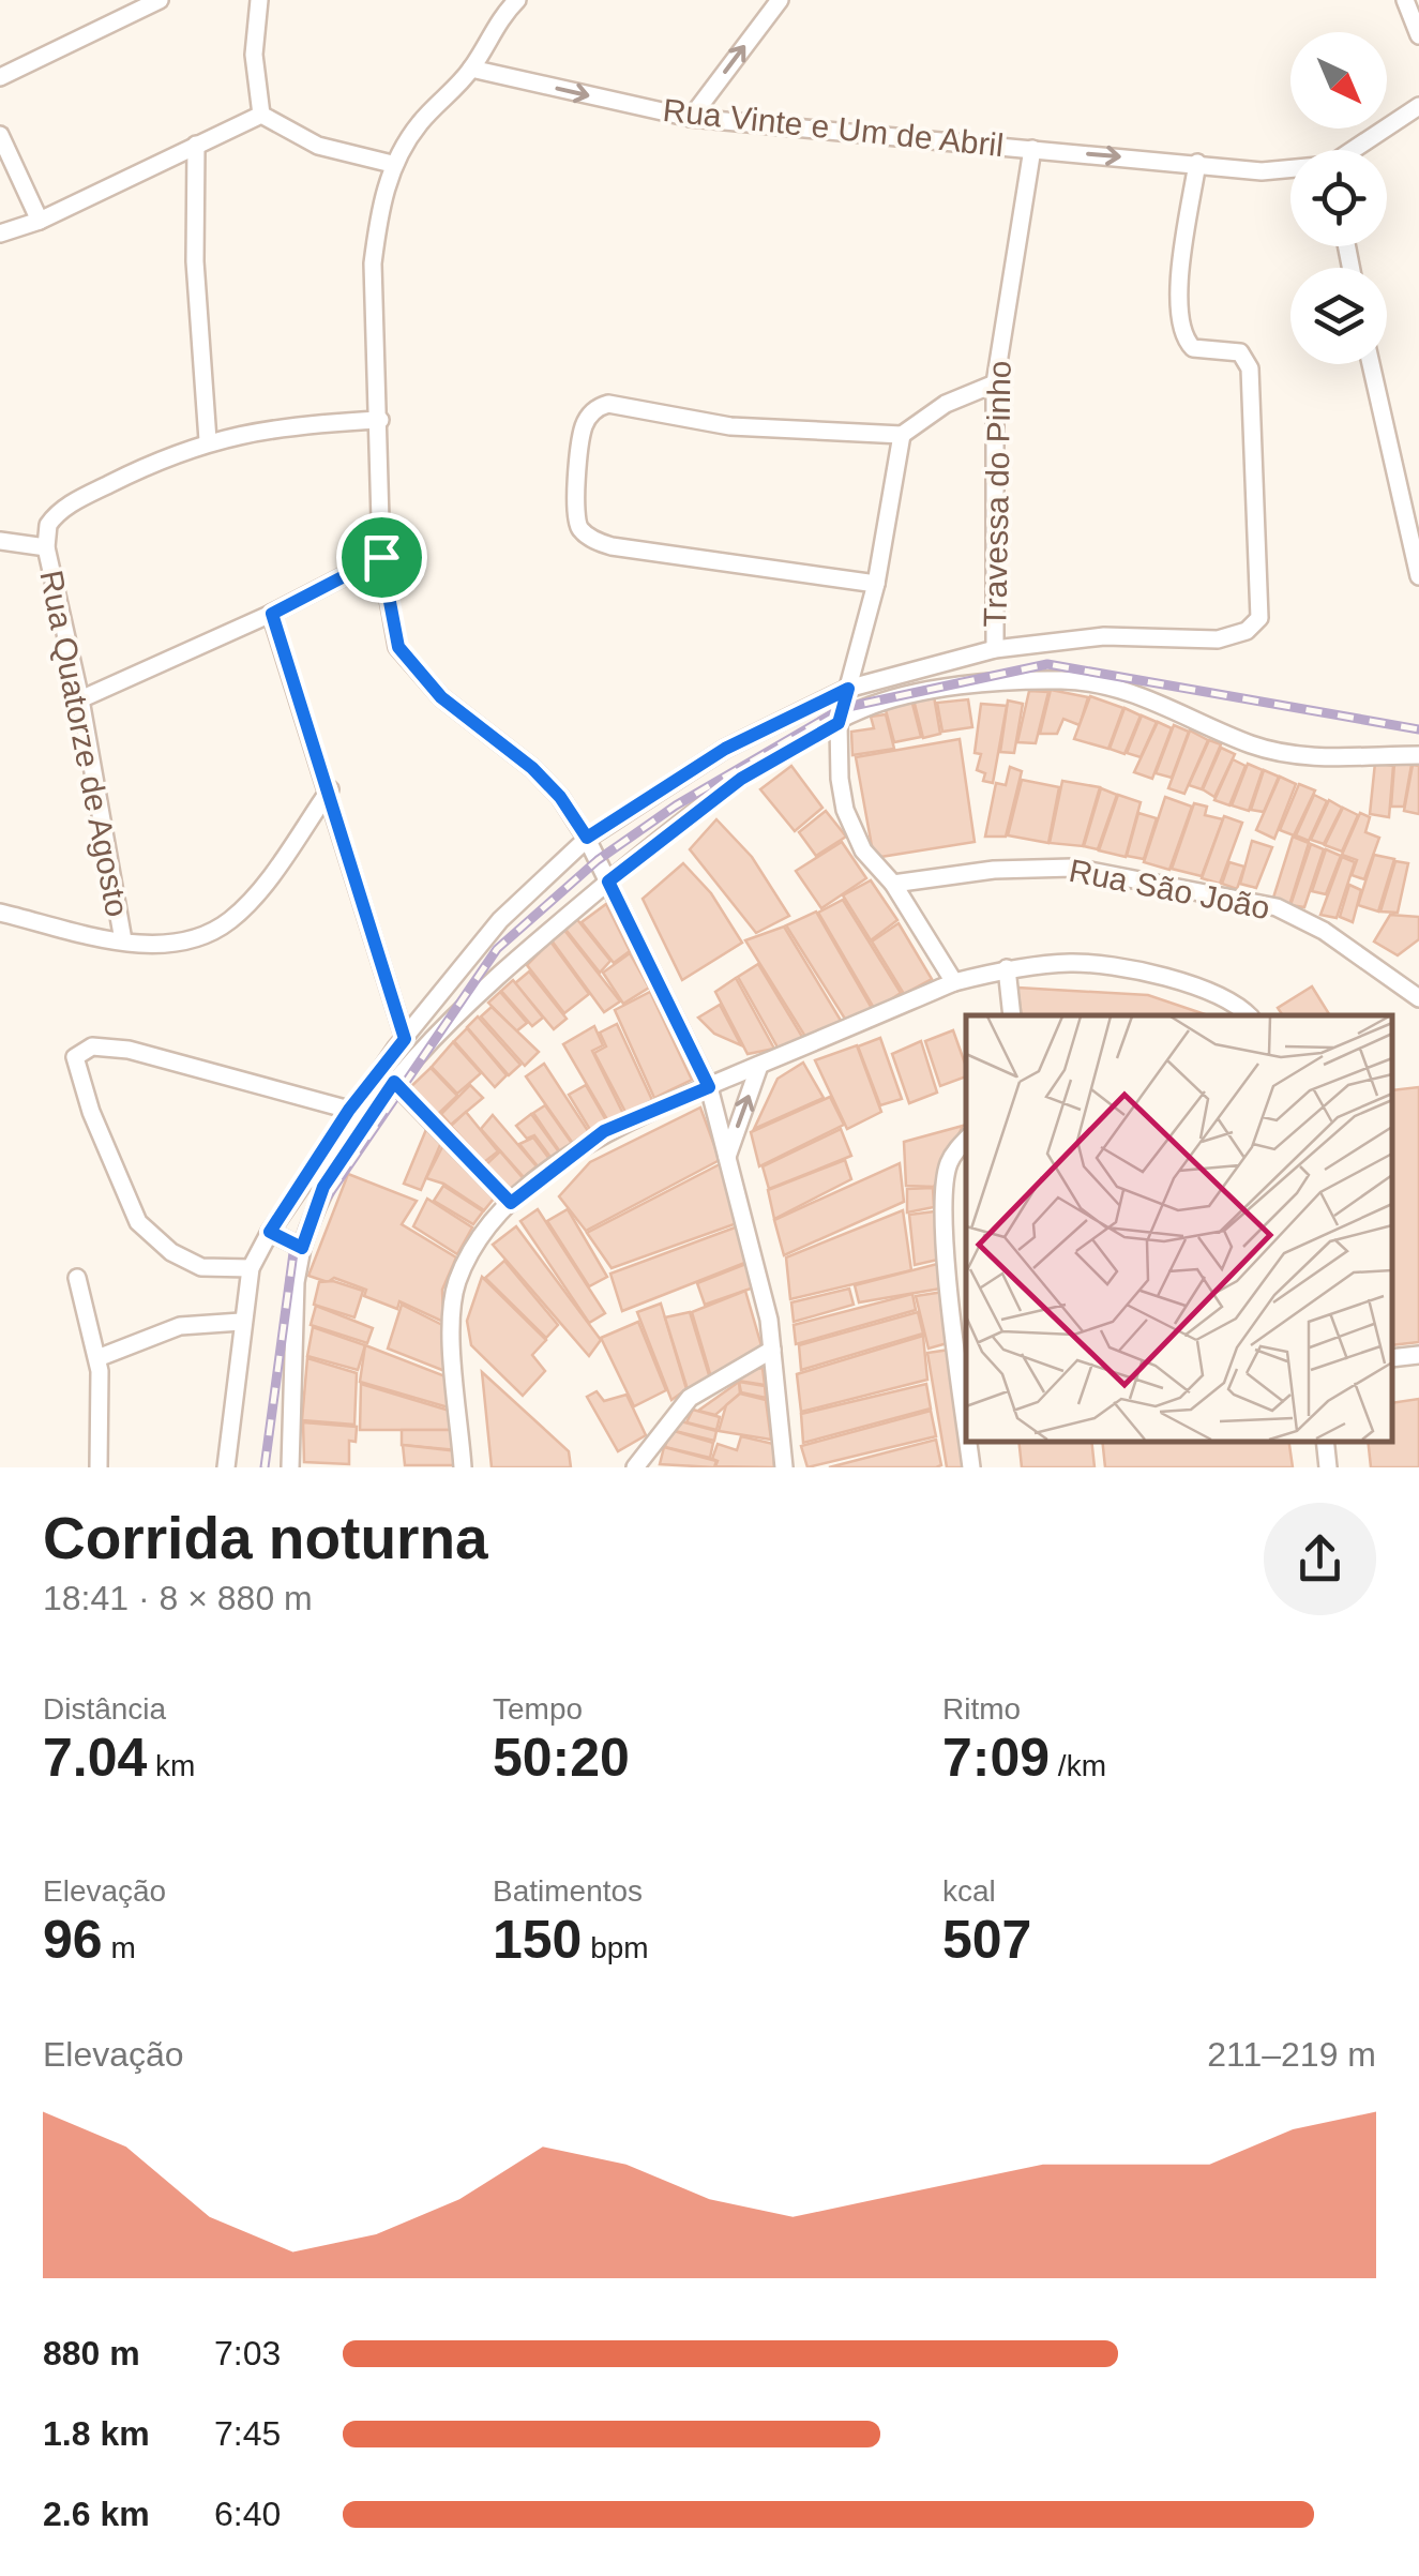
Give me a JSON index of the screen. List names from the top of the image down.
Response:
{
  "streets": {
    "street": [
      "Rua Vinte e Um de Abril",
      "Travessa do Pinho",
      "Rua Quatorze de Agosto",
      "Rua São João"
    ]
  },
  "crossings": [
    ["Rua Vinte e Um de Abril", "Travessa do Pinho"]
  ],
  "one_way": ["Rua Vinte e Um de Abril"],
  "north": "bottom right",
  "page": {
    "heading": ["Corrida noturna", "18:41 · 8 × 880 m"],
    "stats": [
      ["Distância", "7.04 km"],
      ["Tempo", "50:20"],
      ["Ritmo", "7:09 /km"],
      ["Elevação", "96 m"],
      ["Batimentos", "150 bpm"],
      ["kcal", "507"]
    ],
    "chart": ["Elevação", "211–219 m"],
    "list": [
      {
        "name": "880 m",
        "note": "7:03"
      },
      {
        "name": "1.8 km",
        "note": "7:45"
      },
      {
        "name": "2.6 km",
        "note": "6:40"
      }
    ]
  }
}
